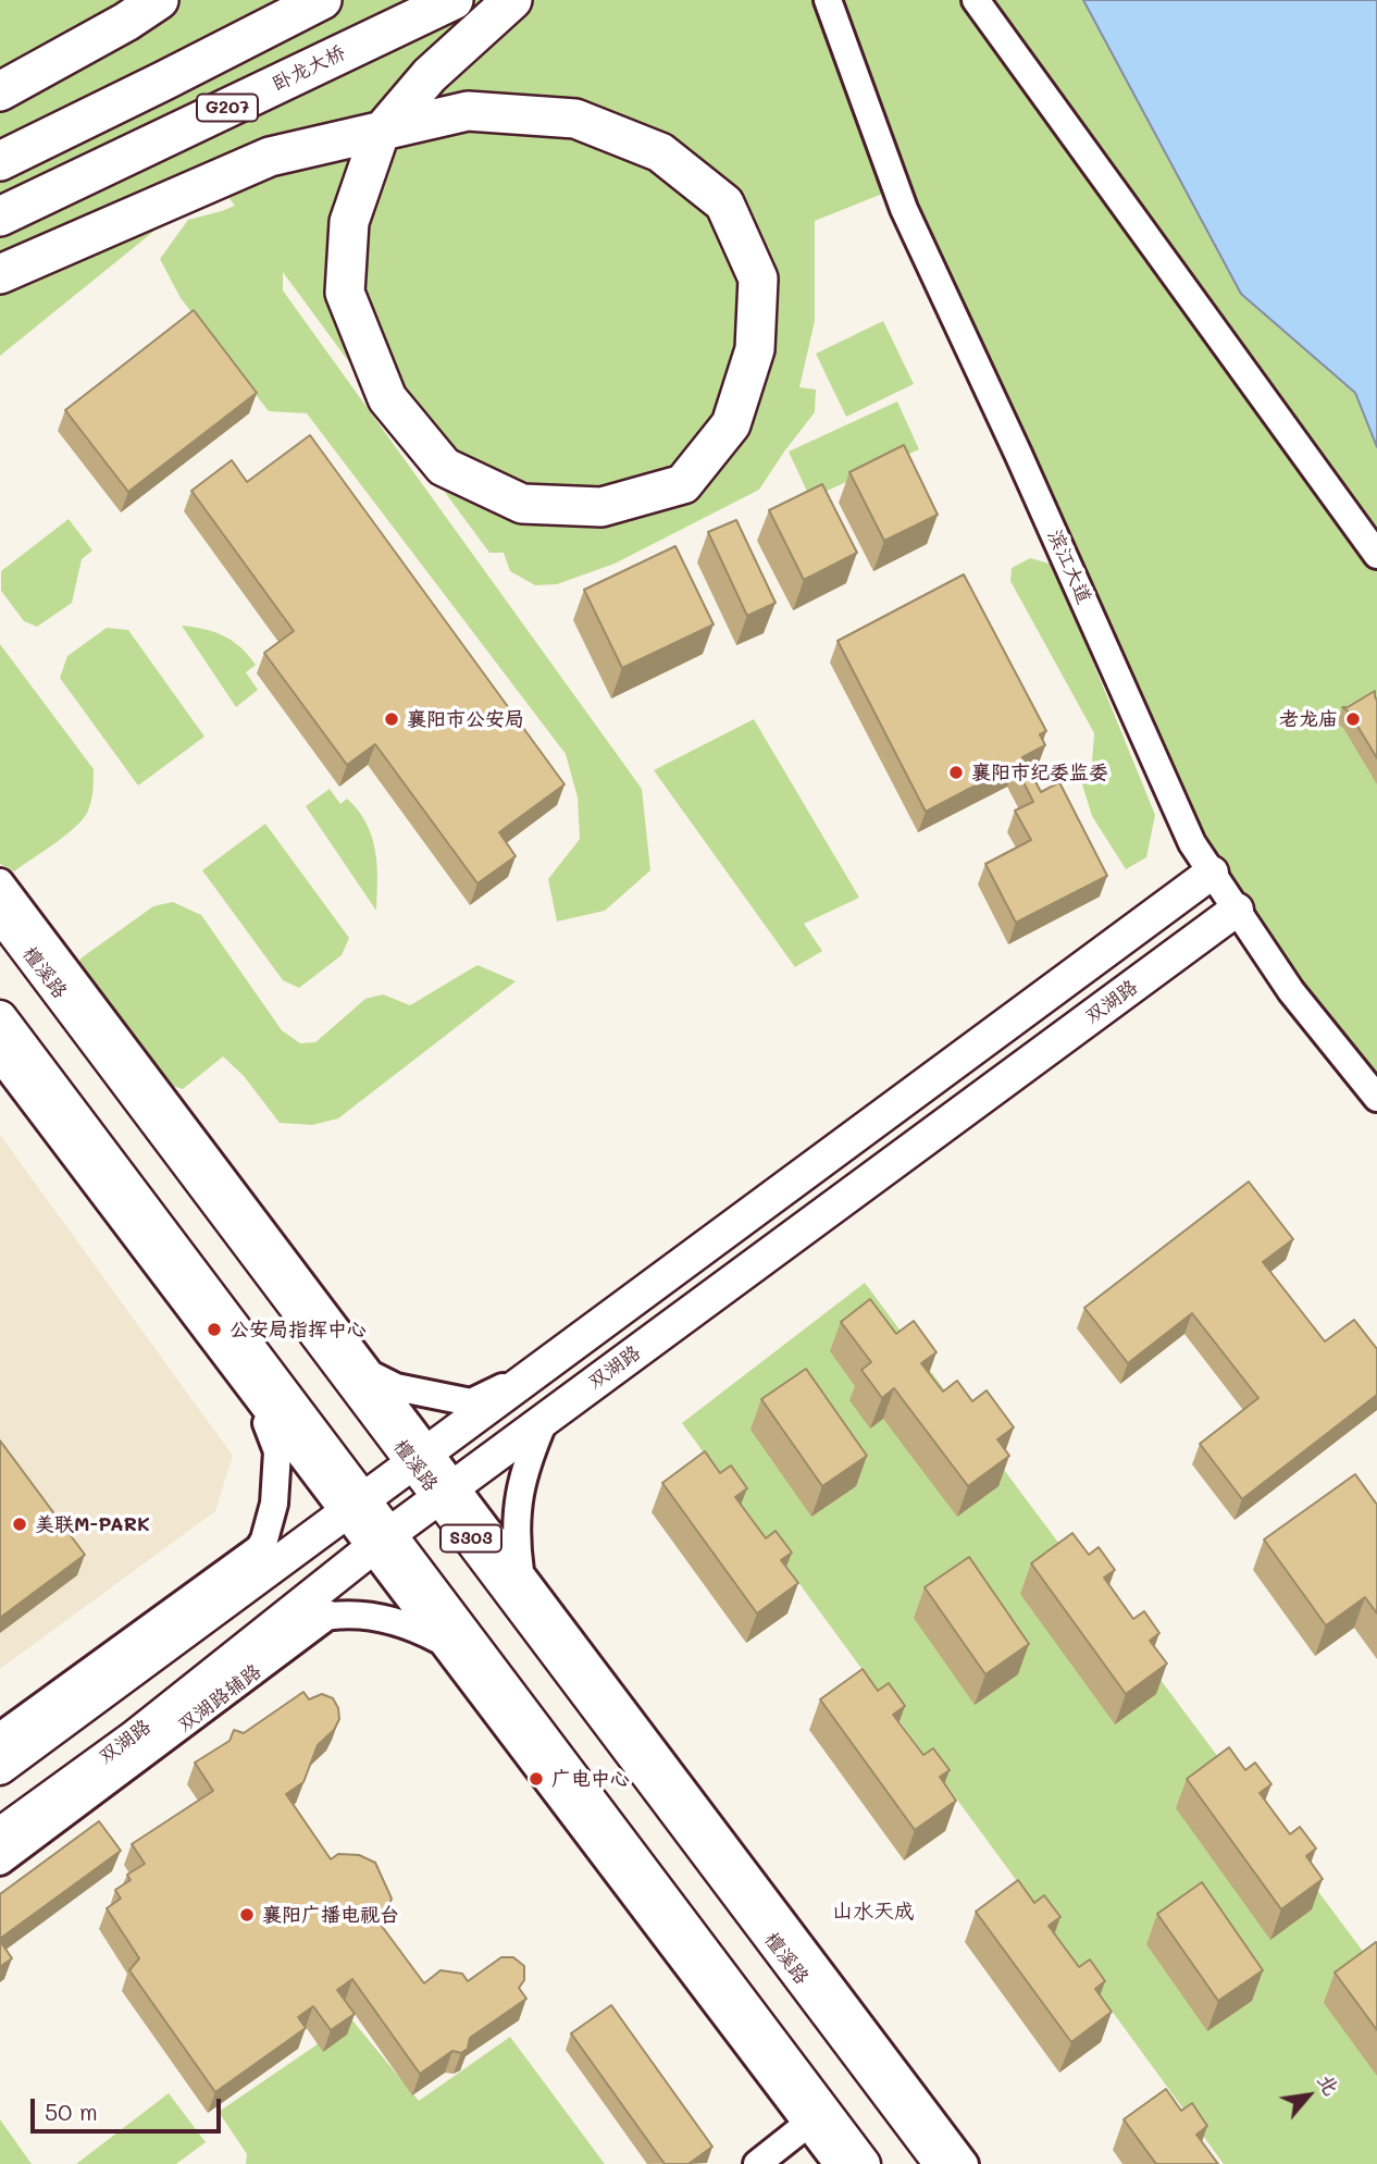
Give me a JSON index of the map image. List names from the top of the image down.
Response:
{
  "streets": {
    "highway": ["卧龙大桥", "G207"],
    "main road": ["檀溪路", "双湖路", "S303"],
    "street": ["滨江大道", "双湖路辅路"]
  },
  "crossings": [
    ["滨江大道", "双湖路"],
    ["檀溪路", "双湖路"]
  ],
  "districts": ["山水天成"],
  "places": [
    "襄阳市公安局",
    "老龙庙",
    "襄阳市纪委监委",
    "公安局指挥中心",
    "美联M-PARK",
    "广电中心",
    "襄阳广播电视台"
  ],
  "scale_bar": "50 m",
  "north": "top right"
}
